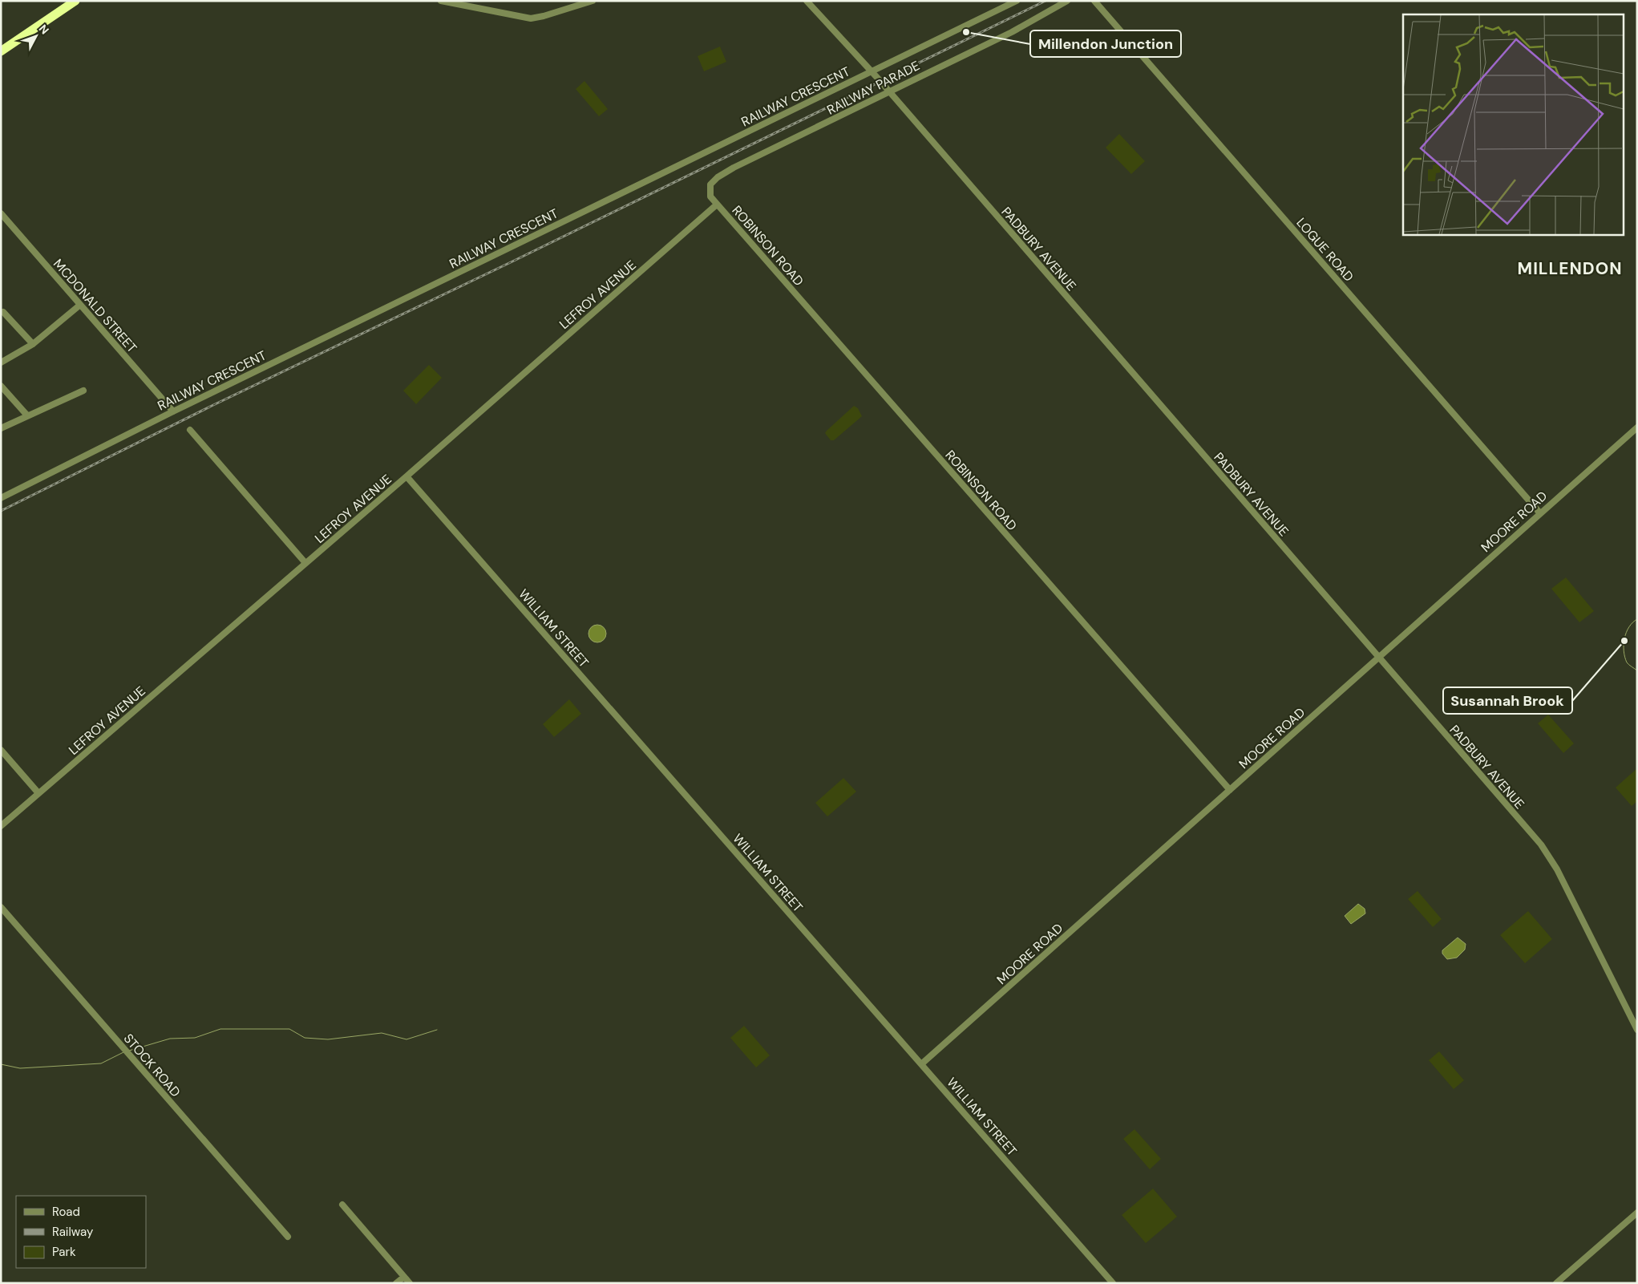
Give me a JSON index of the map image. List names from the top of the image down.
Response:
{
  "streets": {
    "street": [
      "RAILWAY PARADE",
      "RAILWAY CRESCENT",
      "ROBINSON ROAD",
      "PADBURY AVENUE",
      "LOGUE ROAD",
      "LEFROY AVENUE",
      "MCDONALD STREET",
      "MOORE ROAD",
      "WILLIAM STREET",
      "STOCK ROAD"
    ]
  },
  "crossings": [
    ["RAILWAY PARADE", "ROBINSON ROAD"],
    ["RAILWAY PARADE", "PADBURY AVENUE"],
    ["RAILWAY PARADE", "LEFROY AVENUE"],
    ["RAILWAY CRESCENT", "PADBURY AVENUE"],
    ["RAILWAY CRESCENT", "MCDONALD STREET"],
    ["ROBINSON ROAD", "LEFROY AVENUE"],
    ["ROBINSON ROAD", "MOORE ROAD"],
    ["PADBURY AVENUE", "MOORE ROAD"],
    ["LOGUE ROAD", "MOORE ROAD"],
    ["LEFROY AVENUE", "WILLIAM STREET"],
    ["MOORE ROAD", "WILLIAM STREET"]
  ],
  "districts": ["MILLENDON"],
  "places": ["Millendon Junction", "Susannah Brook"],
  "legend": ["Road", "Railway", "Park"],
  "north": "top right"
}
